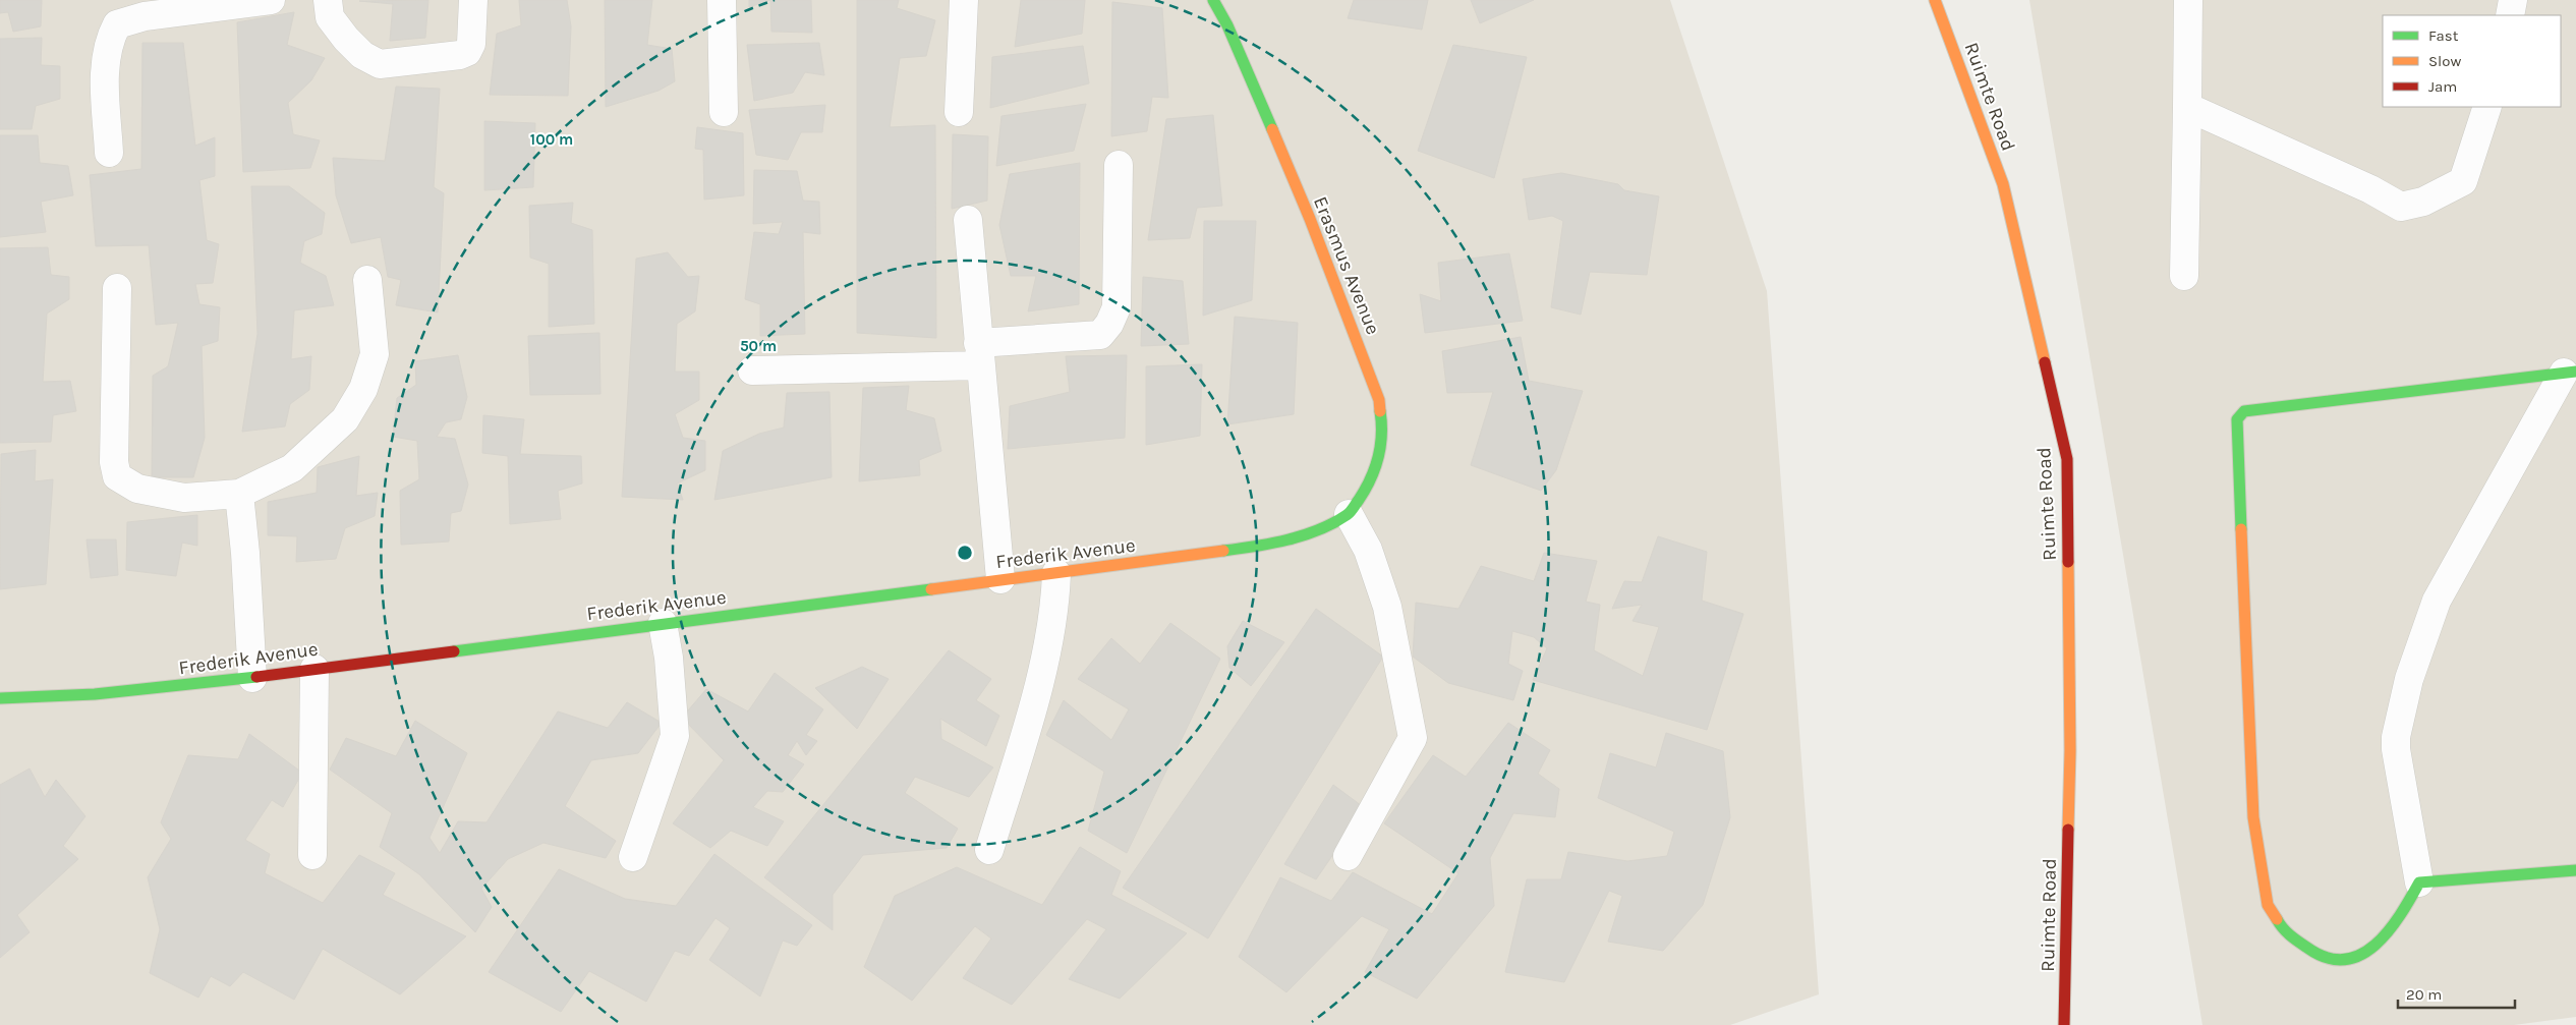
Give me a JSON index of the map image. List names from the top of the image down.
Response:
{
  "streets": {
    "street": ["Ruimte Road", "Erasmus Avenue", "Frederik Avenue"]
  },
  "crossings": [
    ["Erasmus Avenue", "Frederik Avenue"]
  ],
  "legend": ["Fast", "Slow", "Jam"],
  "scale_bar": "20 m",
  "rings": ["100 m", "50 m"]
}
